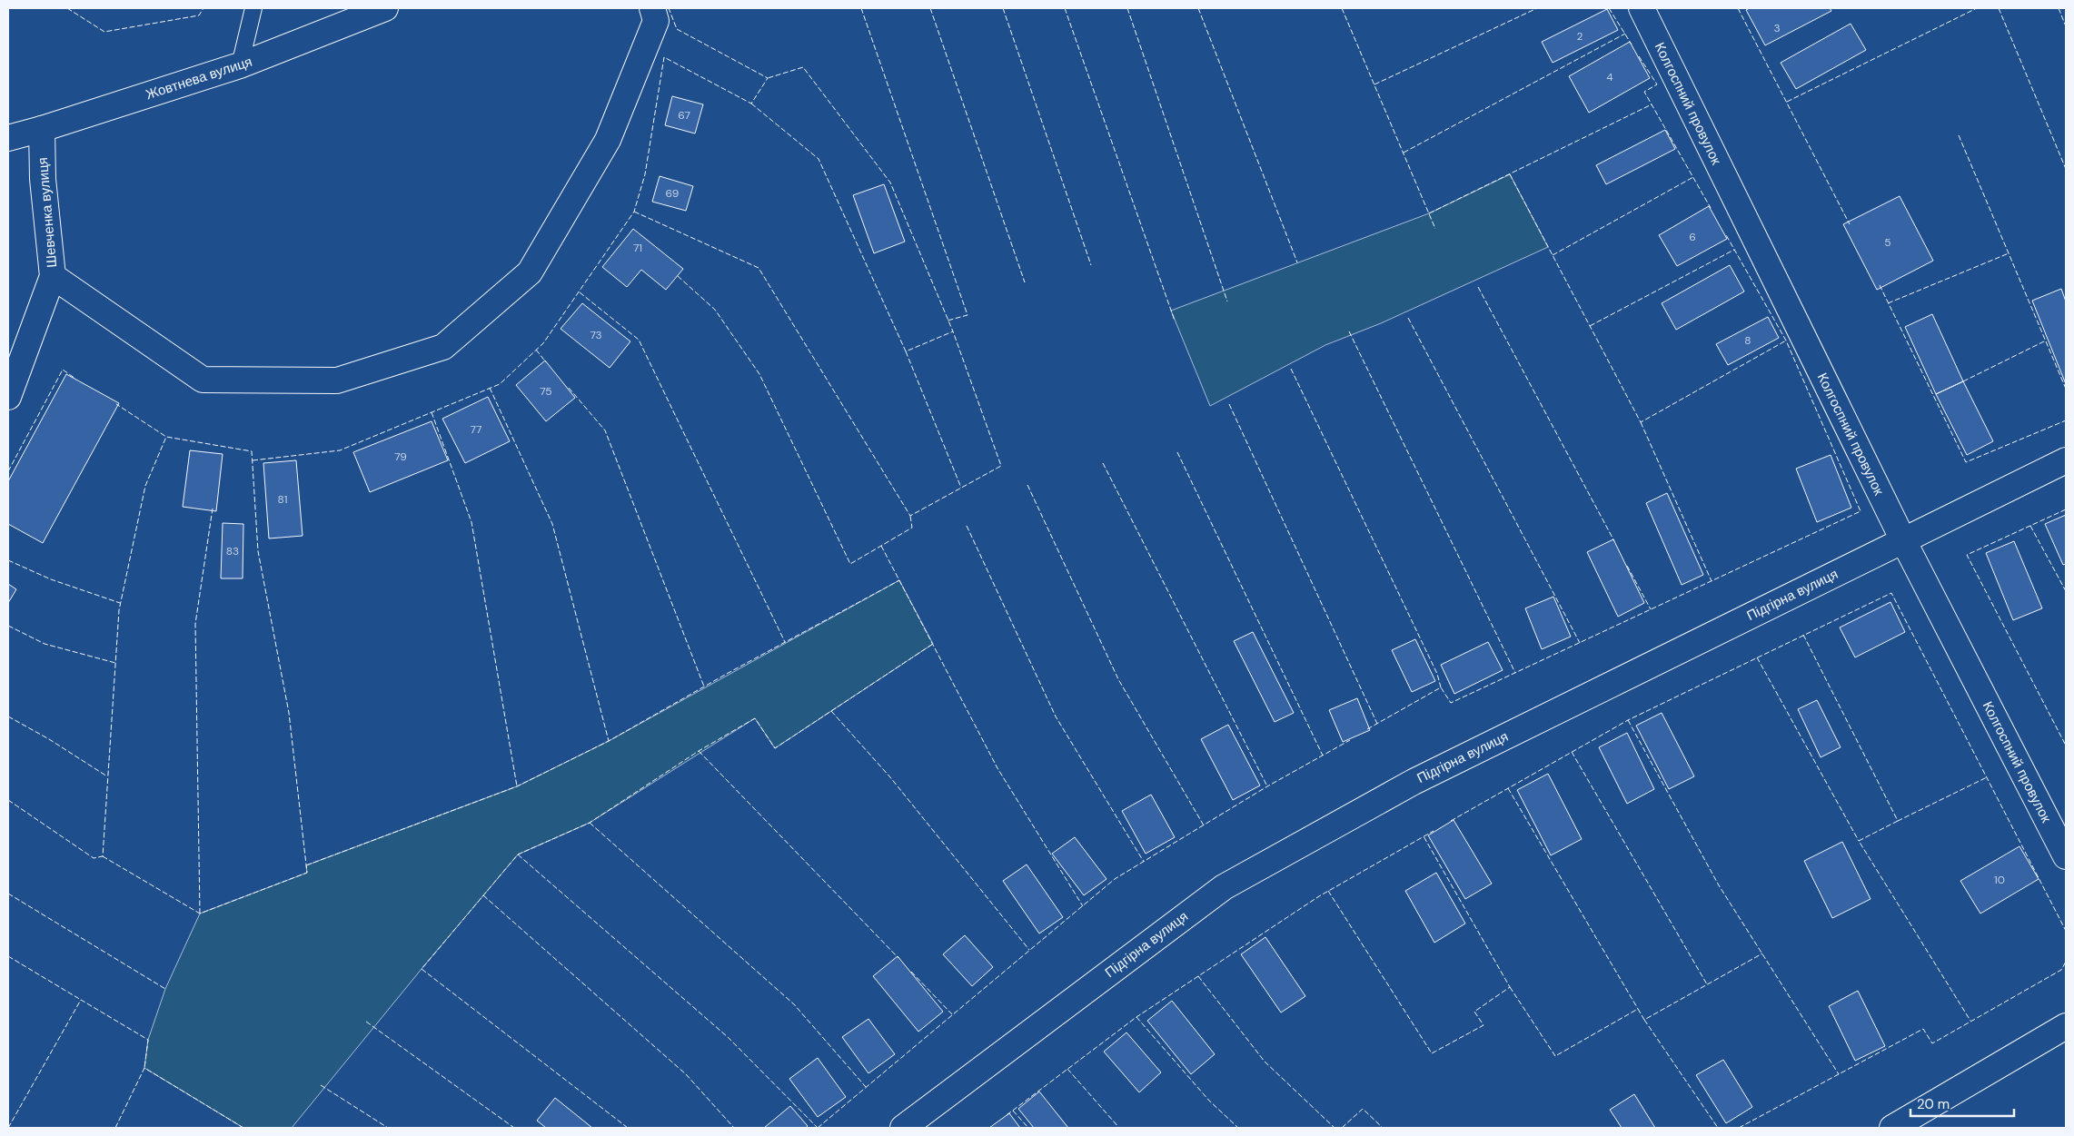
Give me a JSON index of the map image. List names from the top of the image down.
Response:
{
  "streets": {
    "street": [
      "Жовтнева вулиця",
      "Колгоспний провулок",
      "Шевченка вулиця",
      "Підгірна вулиця"
    ]
  },
  "crossings": [
    ["Жовтнева вулиця", "Шевченка вулиця"],
    ["Колгоспний провулок", "Підгірна вулиця"]
  ],
  "house_numbers": [
    "3",
    "2",
    "4",
    "67",
    "69",
    "6",
    "5",
    "71",
    "73",
    "8",
    "75",
    "77",
    "79",
    "81",
    "83",
    "10"
  ],
  "scale_bar": "20 m"
}
